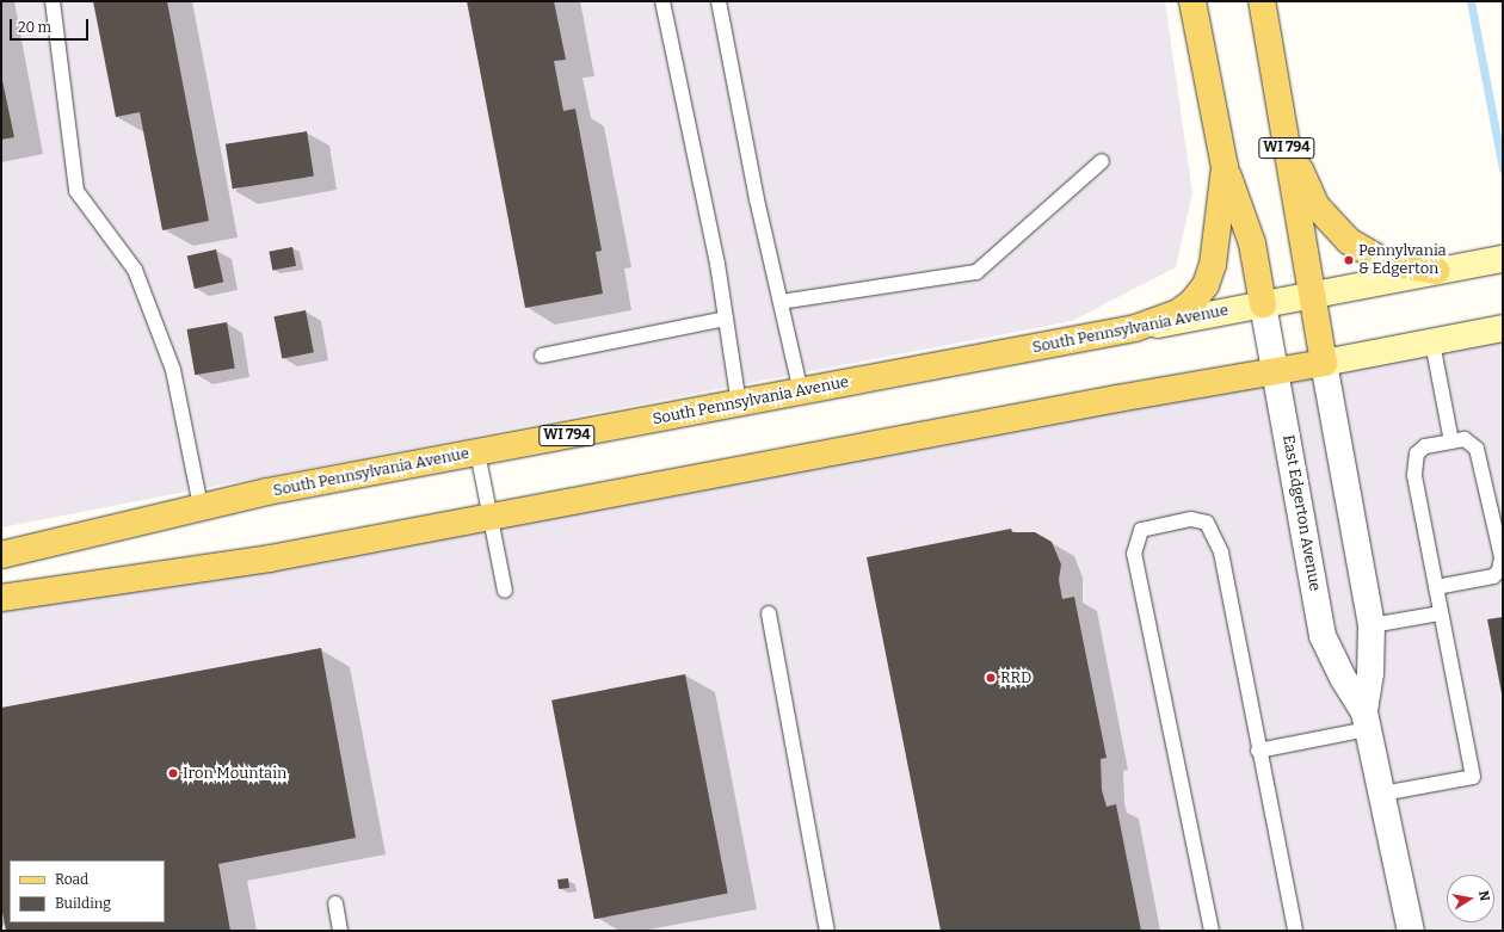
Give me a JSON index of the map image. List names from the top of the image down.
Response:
{
  "streets": {
    "main road": ["WI 794", "South Pennsylvania Avenue"],
    "street": ["East Edgerton Avenue"]
  },
  "crossings": [
    ["WI 794", "South Pennsylvania Avenue"],
    ["WI 794", "East Edgerton Avenue"],
    ["South Pennsylvania Avenue", "East Edgerton Avenue"]
  ],
  "places": ["Pennylvania & Edgerton", "RRD", "Iron Mountain"],
  "legend": ["Road", "Building"],
  "scale_bar": "20 m",
  "north": "right"
}
